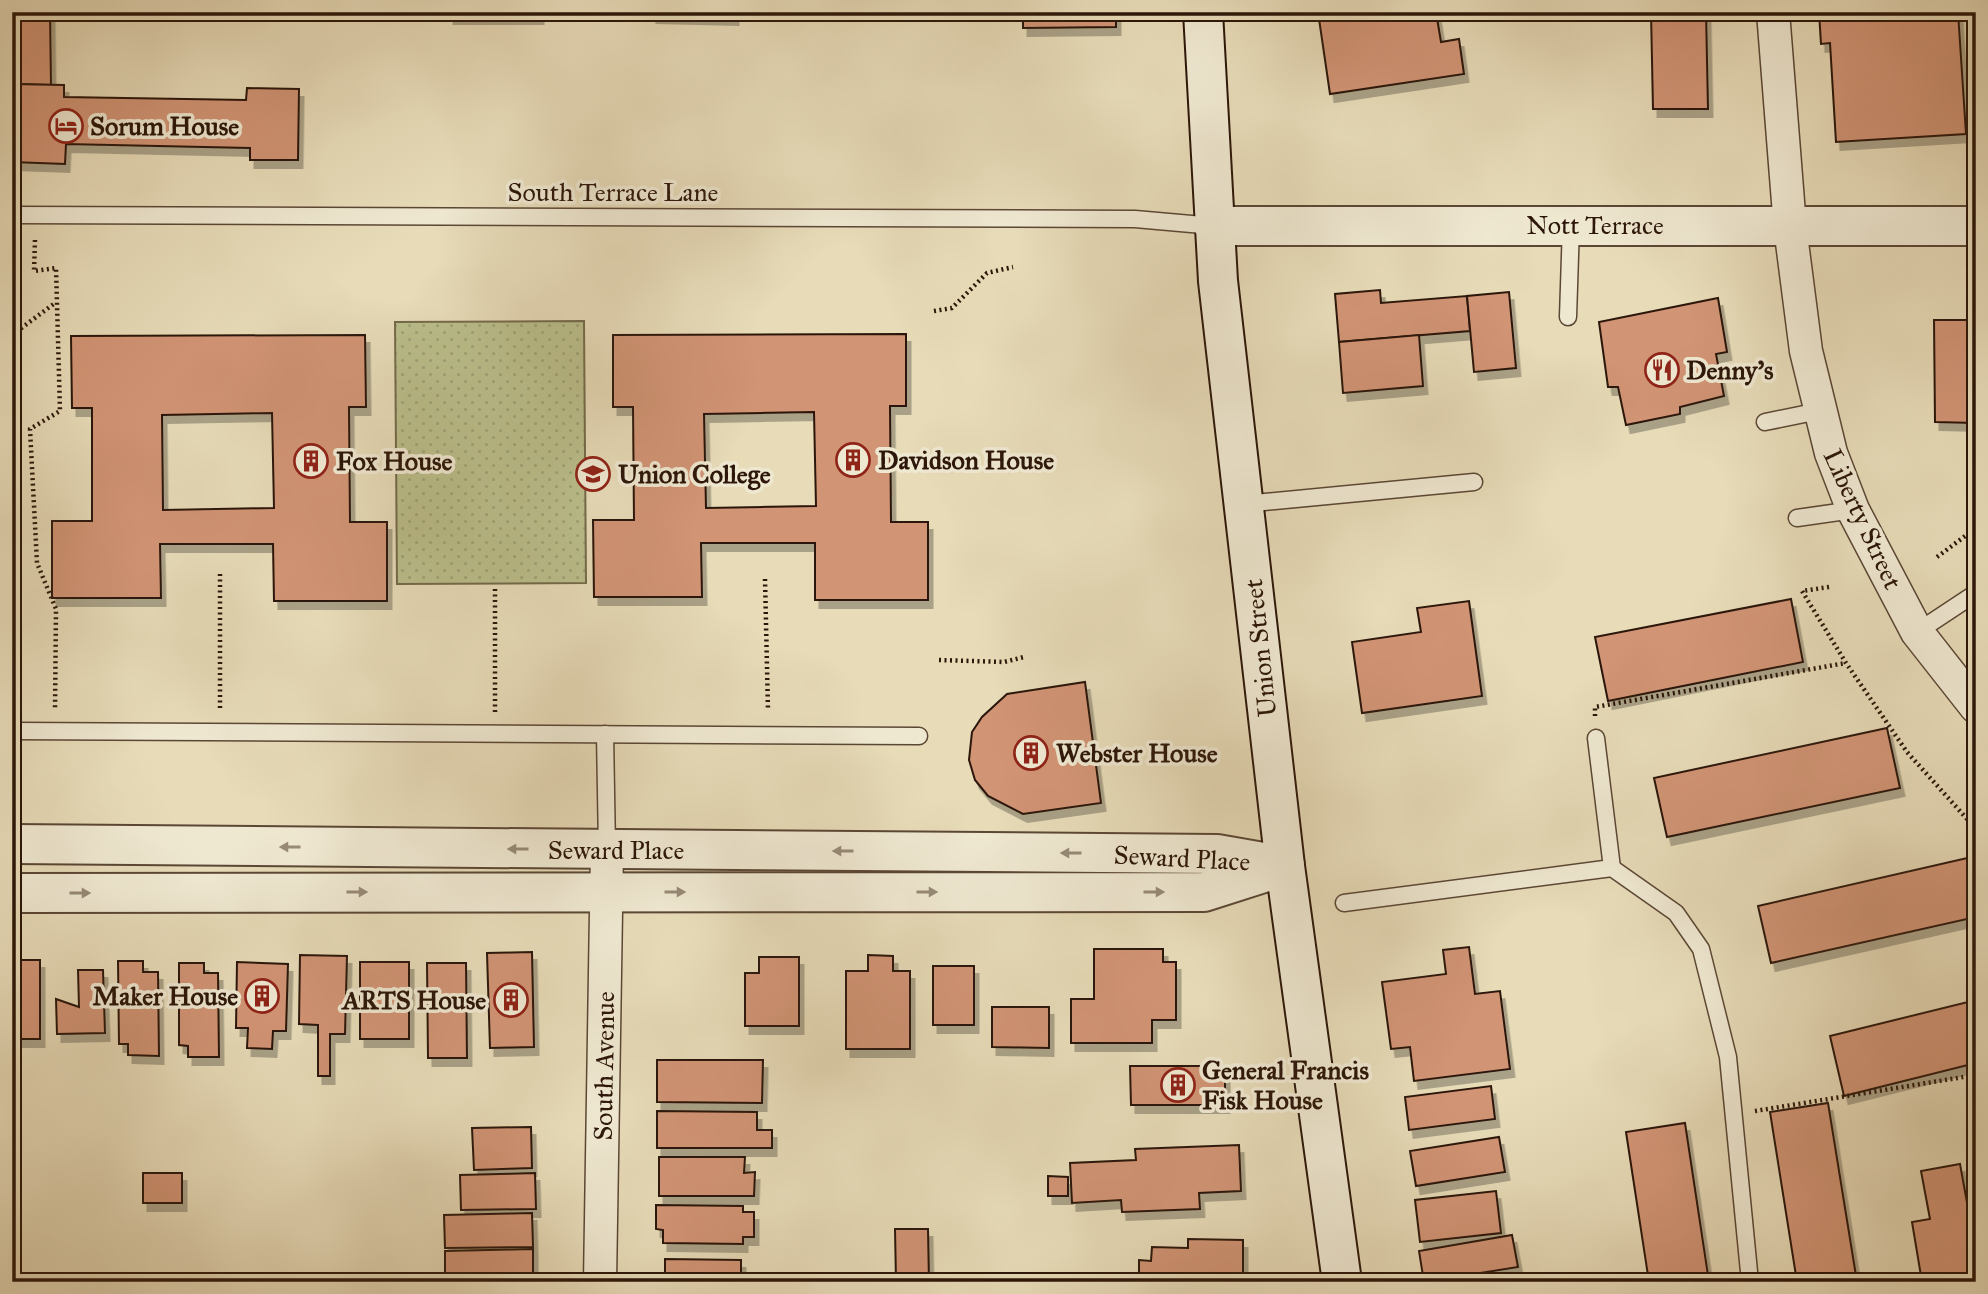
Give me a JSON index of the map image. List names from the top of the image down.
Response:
{
  "streets": {
    "street": [
      "Nott Terrace",
      "Liberty Street",
      "Union Street",
      "Seward Place",
      "South Avenue"
    ],
    "lane": ["South Terrace Lane"]
  },
  "crossings": [
    ["South Terrace Lane", "Nott Terrace"],
    ["South Terrace Lane", "Union Street"],
    ["Nott Terrace", "Liberty Street"],
    ["Nott Terrace", "Union Street"],
    ["Union Street", "Seward Place"],
    ["Seward Place", "South Avenue"]
  ],
  "places": {
    "hotel": ["Sorum House"],
    "restaurant": ["Denny's"],
    "building": [
      "Davidson House",
      "Fox House",
      "Webster House",
      "Maker House",
      "ARTS House",
      "General Francis Fisk House"
    ],
    "school or university": ["Union College"]
  }
}
